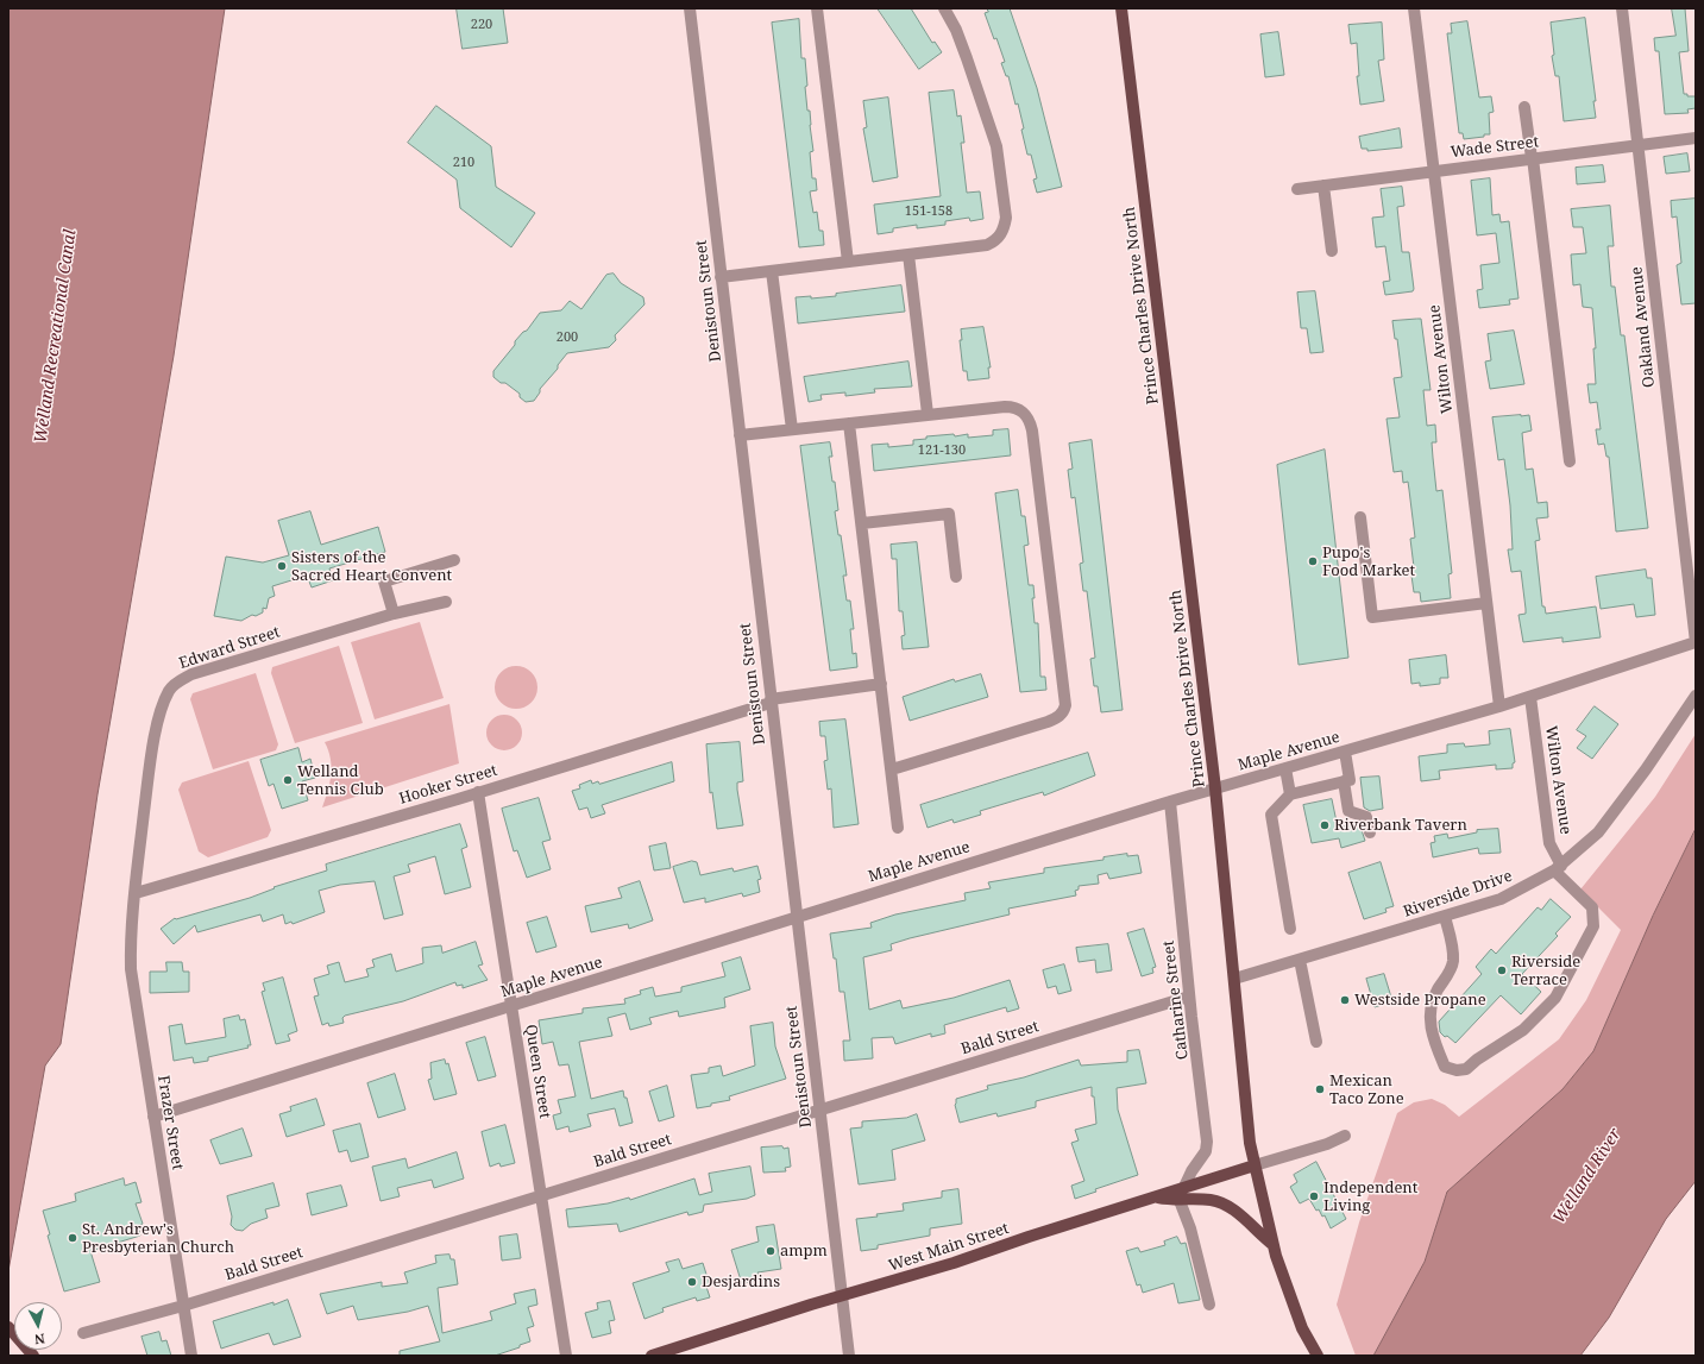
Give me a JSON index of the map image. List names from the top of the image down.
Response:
{
  "streets": {
    "main road": ["Prince Charles Drive North", "West Main Street"],
    "street": [
      "Wade Street",
      "Denistoun Street",
      "Oakland Avenue",
      "Wilton Avenue",
      "Edward Street",
      "Maple Avenue",
      "Hooker Street",
      "Riverside Drive",
      "Catharine Street",
      "Bald Street",
      "Queen Street",
      "Frazer Street"
    ]
  },
  "crossings": [
    ["Wade Street", "Oakland Avenue"],
    ["Wade Street", "Wilton Avenue"],
    ["Denistoun Street", "Maple Avenue"],
    ["Denistoun Street", "Hooker Street"],
    ["Denistoun Street", "Bald Street"],
    ["Denistoun Street", "West Main Street"],
    ["Prince Charles Drive North", "Maple Avenue"],
    ["Prince Charles Drive North", "Riverside Drive"],
    ["Prince Charles Drive North", "West Main Street"],
    ["Oakland Avenue", "Maple Avenue"],
    ["Wilton Avenue", "Maple Avenue"],
    ["Wilton Avenue", "Riverside Drive"],
    ["Edward Street", "Hooker Street"],
    ["Edward Street", "Frazer Street"],
    ["Maple Avenue", "Catharine Street"],
    ["Maple Avenue", "Queen Street"],
    ["Maple Avenue", "Frazer Street"],
    ["Hooker Street", "Queen Street"],
    ["Hooker Street", "Frazer Street"],
    ["Catharine Street", "Bald Street"],
    ["Catharine Street", "West Main Street"],
    ["Bald Street", "Queen Street"],
    ["Bald Street", "Frazer Street"]
  ],
  "water": ["Welland Recreational Canal", "Welland River"],
  "places": [
    "Pupo's Food Market",
    "Sisters of the Sacred Heart Convent",
    "Welland Tennis Club",
    "Riverbank Tavern",
    "Riverside Terrace",
    "Westside Propane",
    "Mexican Taco Zone",
    "Independent Living",
    "St. Andrew's Presbyterian Church",
    "ampm",
    "Desjardins"
  ],
  "house_numbers": [
    "220",
    "210",
    "151-158",
    "200",
    "121-130"
  ],
  "north": "bottom"
}
